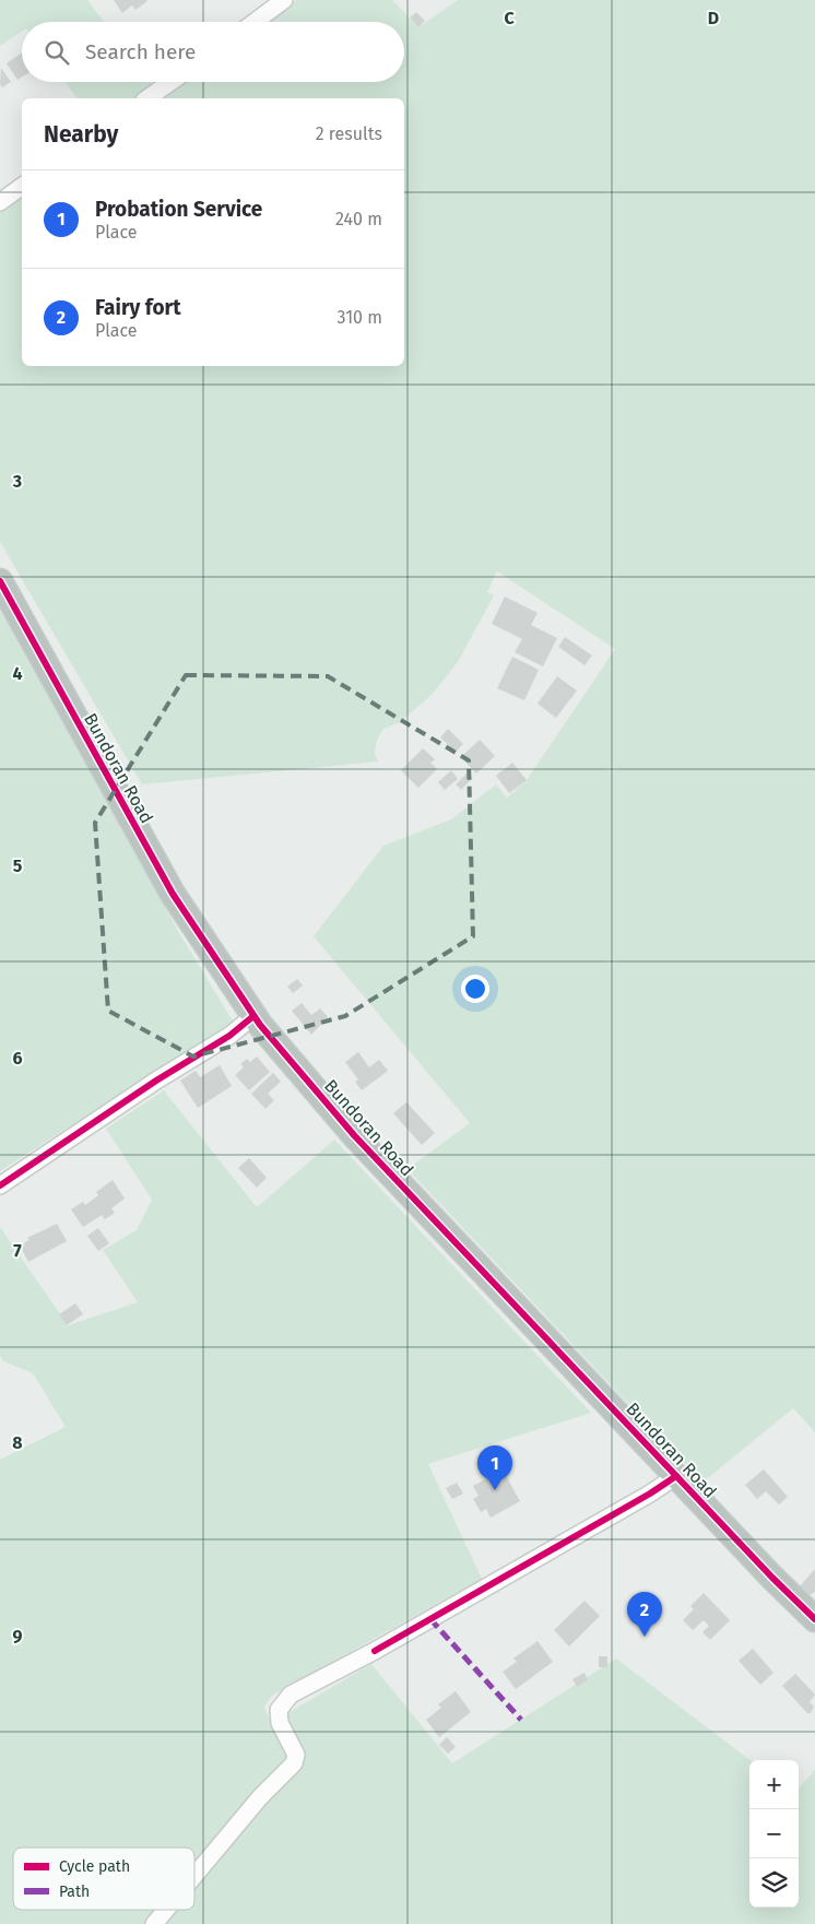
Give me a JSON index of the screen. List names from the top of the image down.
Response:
{
  "streets": {
    "highway": ["Bundoran Road"]
  },
  "legend": ["Cycle path", "Path"],
  "page": {
    "search": "Search here",
    "heading": ["Nearby", "2 results"],
    "list": [
      {
        "mark": "1",
        "name": "Probation Service",
        "note": "Place",
        "value": "240 m"
      },
      {
        "mark": "2",
        "name": "Fairy fort",
        "note": "Place",
        "value": "310 m"
      }
    ],
    "pins": ["1", "2"],
    "map_buttons": ["+", "−"]
  },
  "grid": {
    "columns": ["C", "D"],
    "rows": [
      "3",
      "4",
      "5",
      "6",
      "7",
      "8",
      "9"
    ]
  }
}
